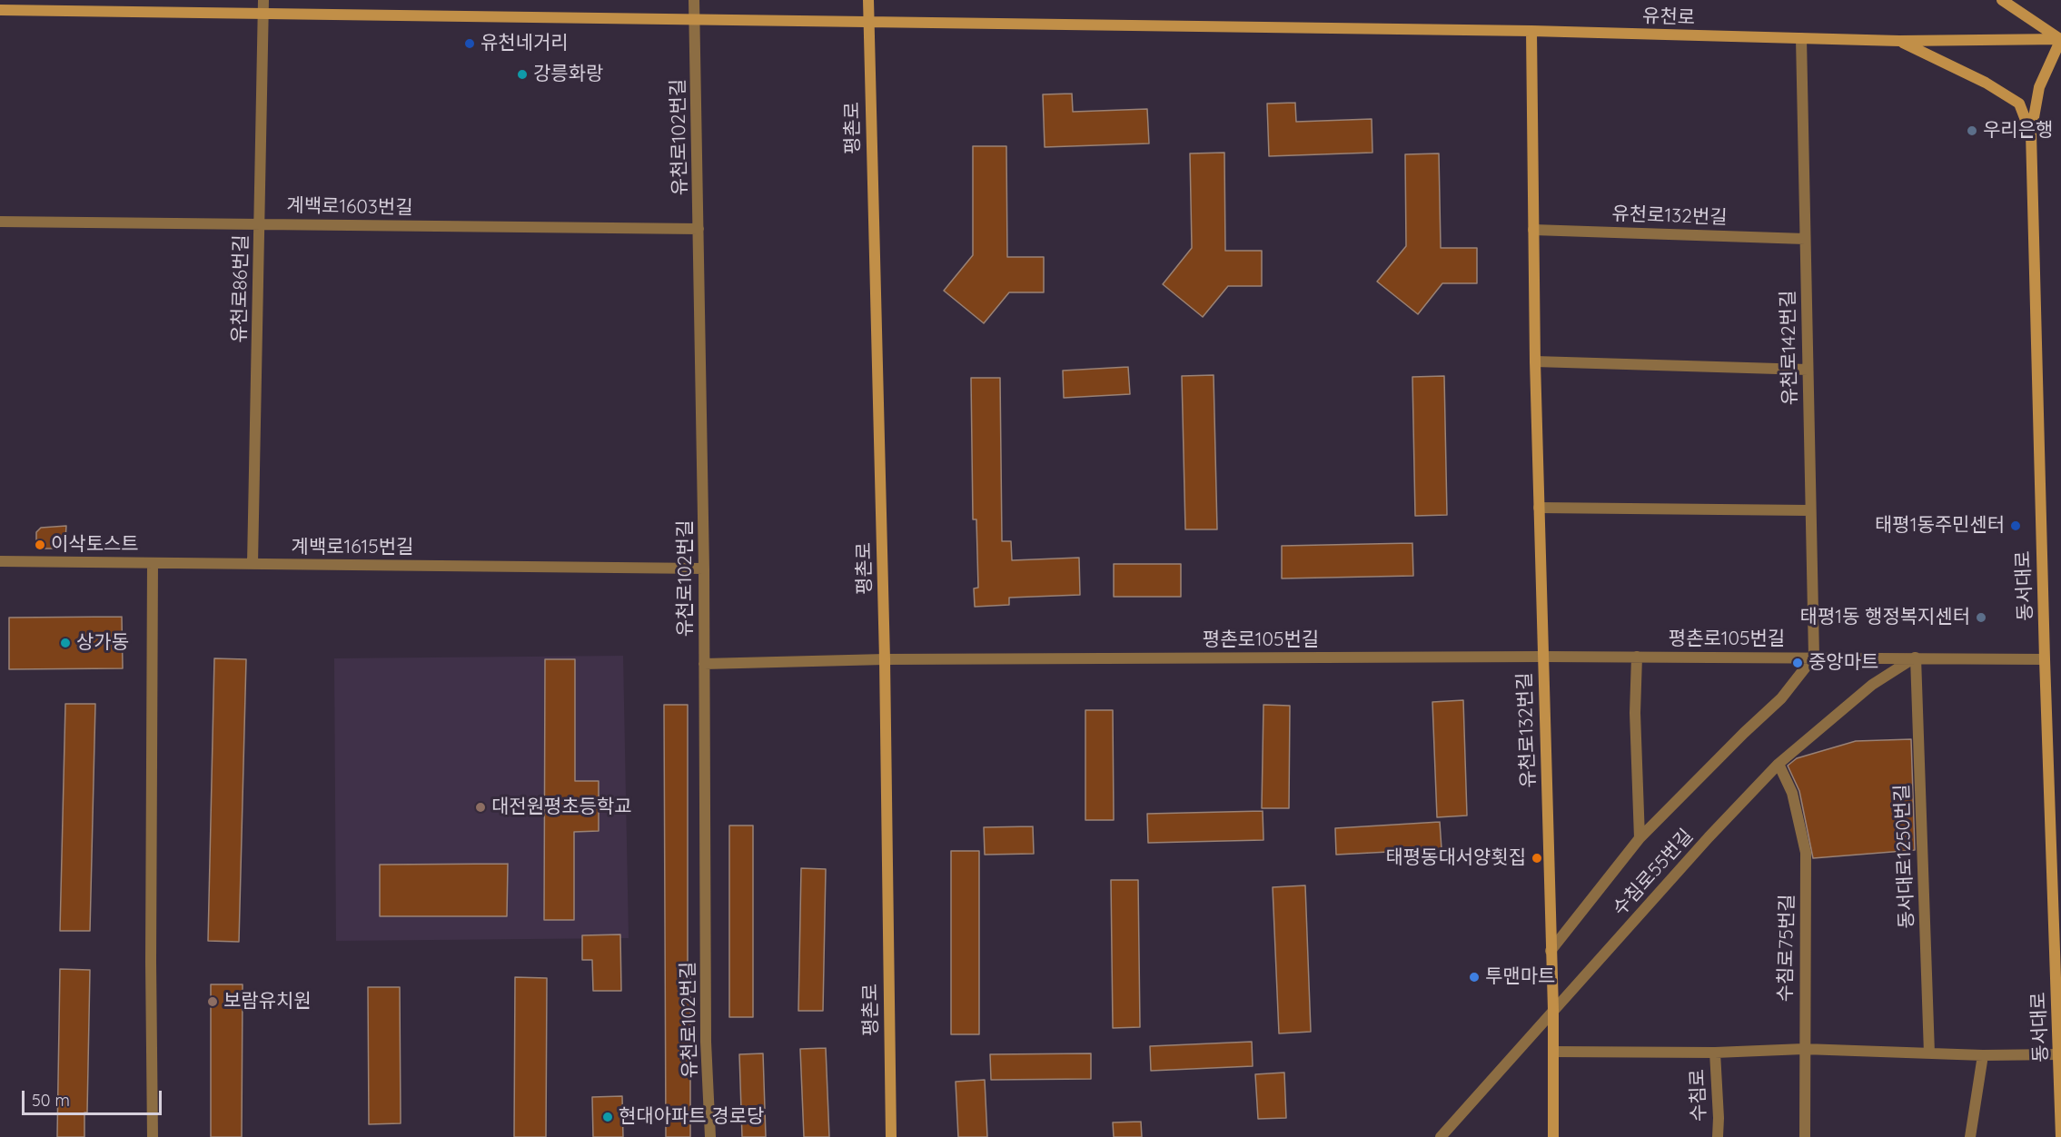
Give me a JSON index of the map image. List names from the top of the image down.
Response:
{
  "streets": {
    "main road": [
      "유천로",
      "평촌로",
      "유천로132번길",
      "동서대로"
    ],
    "street": [
      "유천로102번길",
      "계백로1603번길",
      "유천로86번길",
      "유천로142번길",
      "계백로1615번길",
      "평촌로105번길",
      "동서대로1250번길",
      "수침로55번길",
      "수침로75번길",
      "수침로"
    ]
  },
  "crossings": [
    ["유천로", "평촌로"],
    ["유천로", "유천로102번길"],
    ["유천로", "유천로132번길"],
    ["유천로", "유천로86번길"],
    ["유천로", "유천로142번길"],
    ["유천로", "동서대로"],
    ["평촌로", "평촌로105번길"],
    ["유천로102번길", "계백로1603번길"],
    ["유천로102번길", "계백로1615번길"],
    ["유천로102번길", "평촌로105번길"],
    ["계백로1603번길", "유천로86번길"],
    ["유천로132번길", "유천로142번길"],
    ["유천로132번길", "평촌로105번길"],
    ["유천로132번길", "수침로55번길"],
    ["유천로86번길", "계백로1615번길"],
    ["유천로142번길", "평촌로105번길"],
    ["동서대로", "평촌로105번길"],
    ["평촌로105번길", "동서대로1250번길"],
    ["평촌로105번길", "수침로55번길"],
    ["동서대로1250번길", "수침로55번길"],
    ["수침로55번길", "수침로75번길"]
  ],
  "places": [
    "유천네거리",
    "강릉화랑",
    "우리은행",
    "태평1동주민센터",
    "이삭토스트",
    "태평1동 행정복지센터",
    "상가동",
    "중앙마트",
    "대전원평초등학교",
    "태평동대서양횟집",
    "투맨마트",
    "보람유치원",
    "현대아파트 경로당"
  ],
  "scale_bar": "50 m"
}
